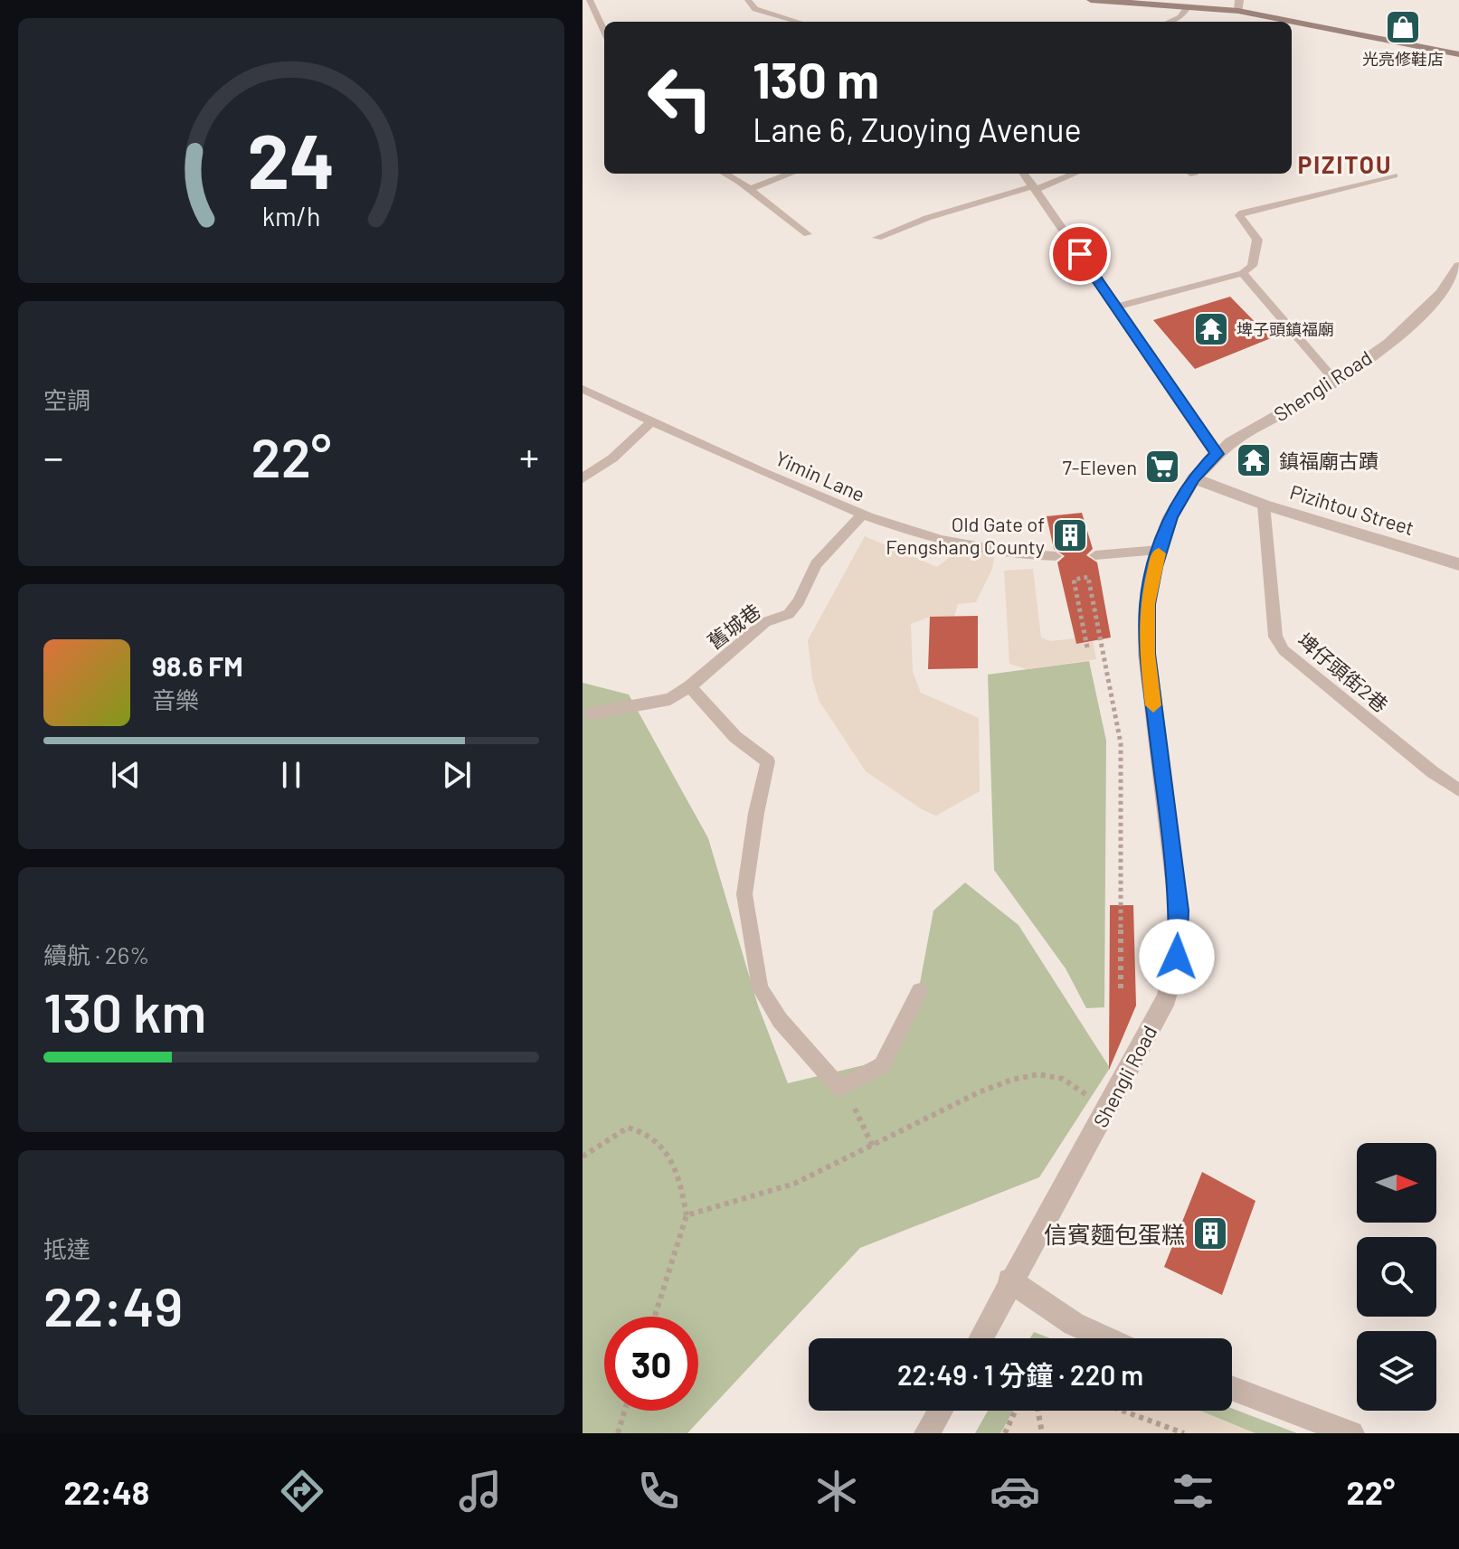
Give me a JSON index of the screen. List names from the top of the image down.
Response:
{
  "streets": {
    "street": ["Shengli Road", "Pizihtou Street"],
    "lane": ["Yimin Lane", "舊城巷", "埤仔頭街2巷"]
  },
  "crossings": [
    ["Shengli Road", "Pizihtou Street"],
    ["Yimin Lane", "舊城巷"],
    ["Pizihtou Street", "埤仔頭街2巷"]
  ],
  "districts": ["PIZITOU"],
  "places": {
    "shop": ["光亮修鞋店"],
    "temple": ["埤子頭鎮福廟", "鎮福廟古蹟"],
    "supermarket": ["7-Eleven"],
    "building": ["Old Gate of Fengshang County", "信賓麵包蛋糕"]
  },
  "north": "right",
  "page": {
    "turn": ["130 m", "Lane 6, Zuoying Avenue"],
    "tile": [
      "空調",
      ["續航 · 26%", "130 km"],
      ["抵達", "22:49"]
    ],
    "heat": ["−", "22°", "+"],
    "song": ["98.6 FM", "音樂"],
    "limit": "30",
    "trip": "22:49 · 1 分鐘 · 220 m",
    "tabs": ["22:48", "22°"],
    "gauge": ["24", "km/h"]
  }
}
